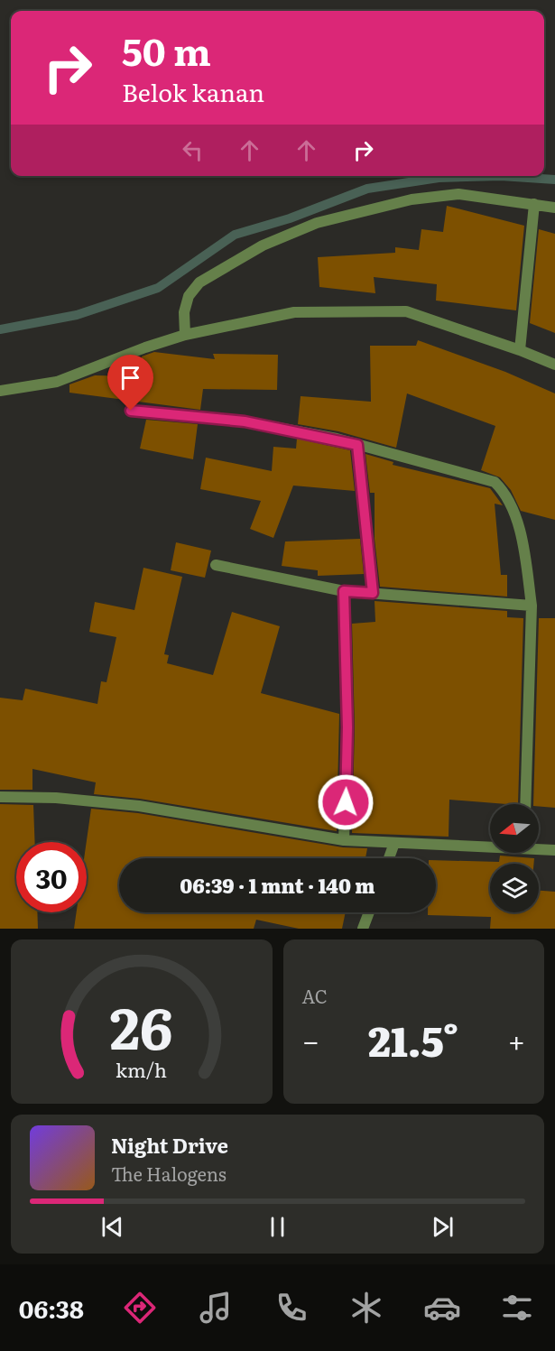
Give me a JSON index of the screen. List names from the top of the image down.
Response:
{
  "north": "left",
  "page": {
    "turn": ["50 m", "Belok kanan"],
    "limit": "30",
    "trip": "06:39 · 1 mnt · 140 m",
    "tile": "AC",
    "heat": ["−", "21.5°", "+"],
    "song": ["Night Drive", "The Halogens"],
    "tabs": "06:38",
    "gauge": ["26", "km/h"]
  }
}
